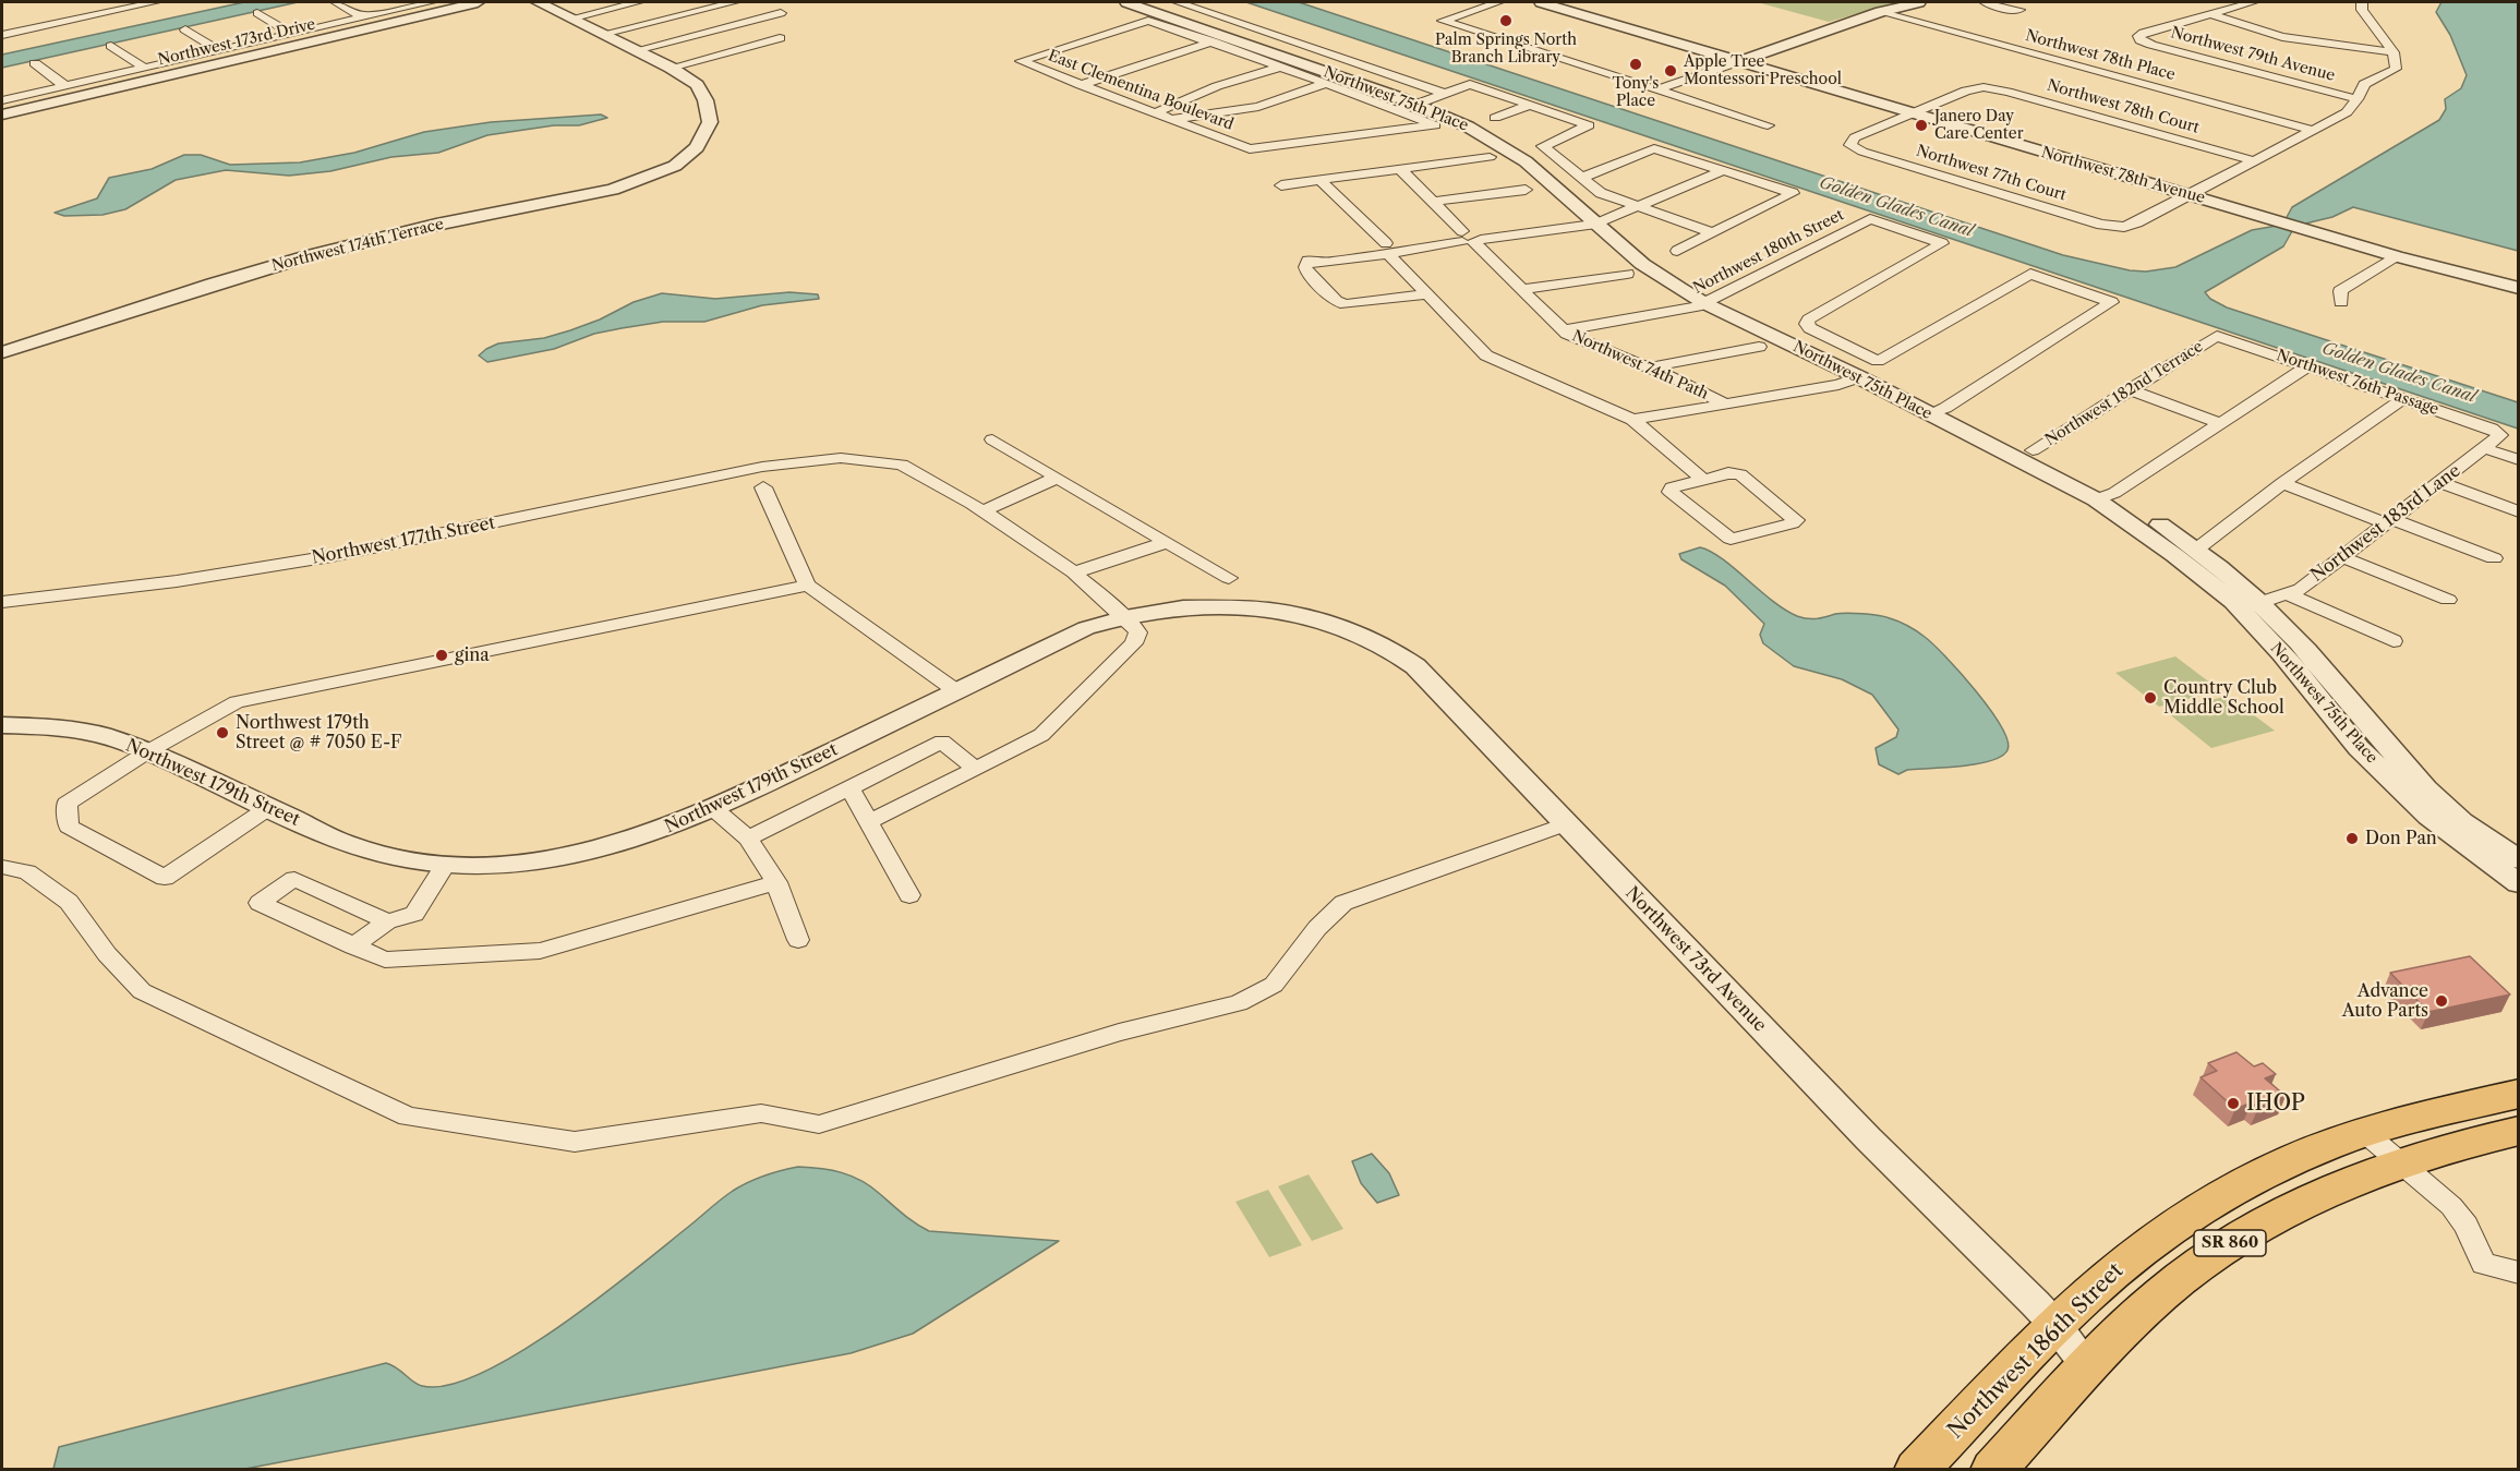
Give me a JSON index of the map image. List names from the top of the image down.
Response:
{
  "streets": {
    "main road": ["SR 860", "Northwest 186th Street"],
    "street": [
      "Northwest 173rd Drive",
      "Northwest 79th Avenue",
      "Northwest 78th Place",
      "East Clementina Boulevard",
      "Northwest 75th Place",
      "Northwest 78th Court",
      "Northwest 77th Court",
      "Northwest 78th Avenue",
      "Northwest 174th Terrace",
      "Northwest 180th Street",
      "Northwest 74th Path",
      "Northwest 76th Passage",
      "Northwest 182nd Terrace",
      "Northwest 183rd Lane",
      "Northwest 177th Street",
      "Northwest 179th Street",
      "Northwest 73rd Avenue"
    ]
  },
  "crossings": [
    ["East Clementina Boulevard", "Northwest 75th Place"],
    ["Northwest 75th Place", "Northwest 180th Street"],
    ["Northwest 75th Place", "Northwest 182nd Terrace"],
    ["Northwest 75th Place", "Northwest 183rd Lane"],
    ["Northwest 78th Court", "Northwest 77th Court"],
    ["Northwest 78th Court", "Northwest 78th Avenue"],
    ["Northwest 77th Court", "Northwest 78th Avenue"],
    ["Northwest 180th Street", "Northwest 74th Path"],
    ["Northwest 76th Passage", "Northwest 182nd Terrace"],
    ["Northwest 76th Passage", "Northwest 183rd Lane"],
    ["Northwest 177th Street", "Northwest 179th Street"],
    ["Northwest 179th Street", "Northwest 73rd Avenue"],
    ["Northwest 73rd Avenue", "SR 860"],
    ["Northwest 73rd Avenue", "Northwest 186th Street"]
  ],
  "water": ["Golden Glades Canal"],
  "places": [
    "Palm Springs North Branch Library",
    "Tony's Place",
    "Apple Tree Montessori Preschool",
    "Janero Day Care Center",
    "gina",
    "Country Club Middle School",
    "Northwest 179th Street @ # 7050 E-F",
    "Don Pan",
    "Advance Auto Parts",
    "IHOP"
  ]
}
